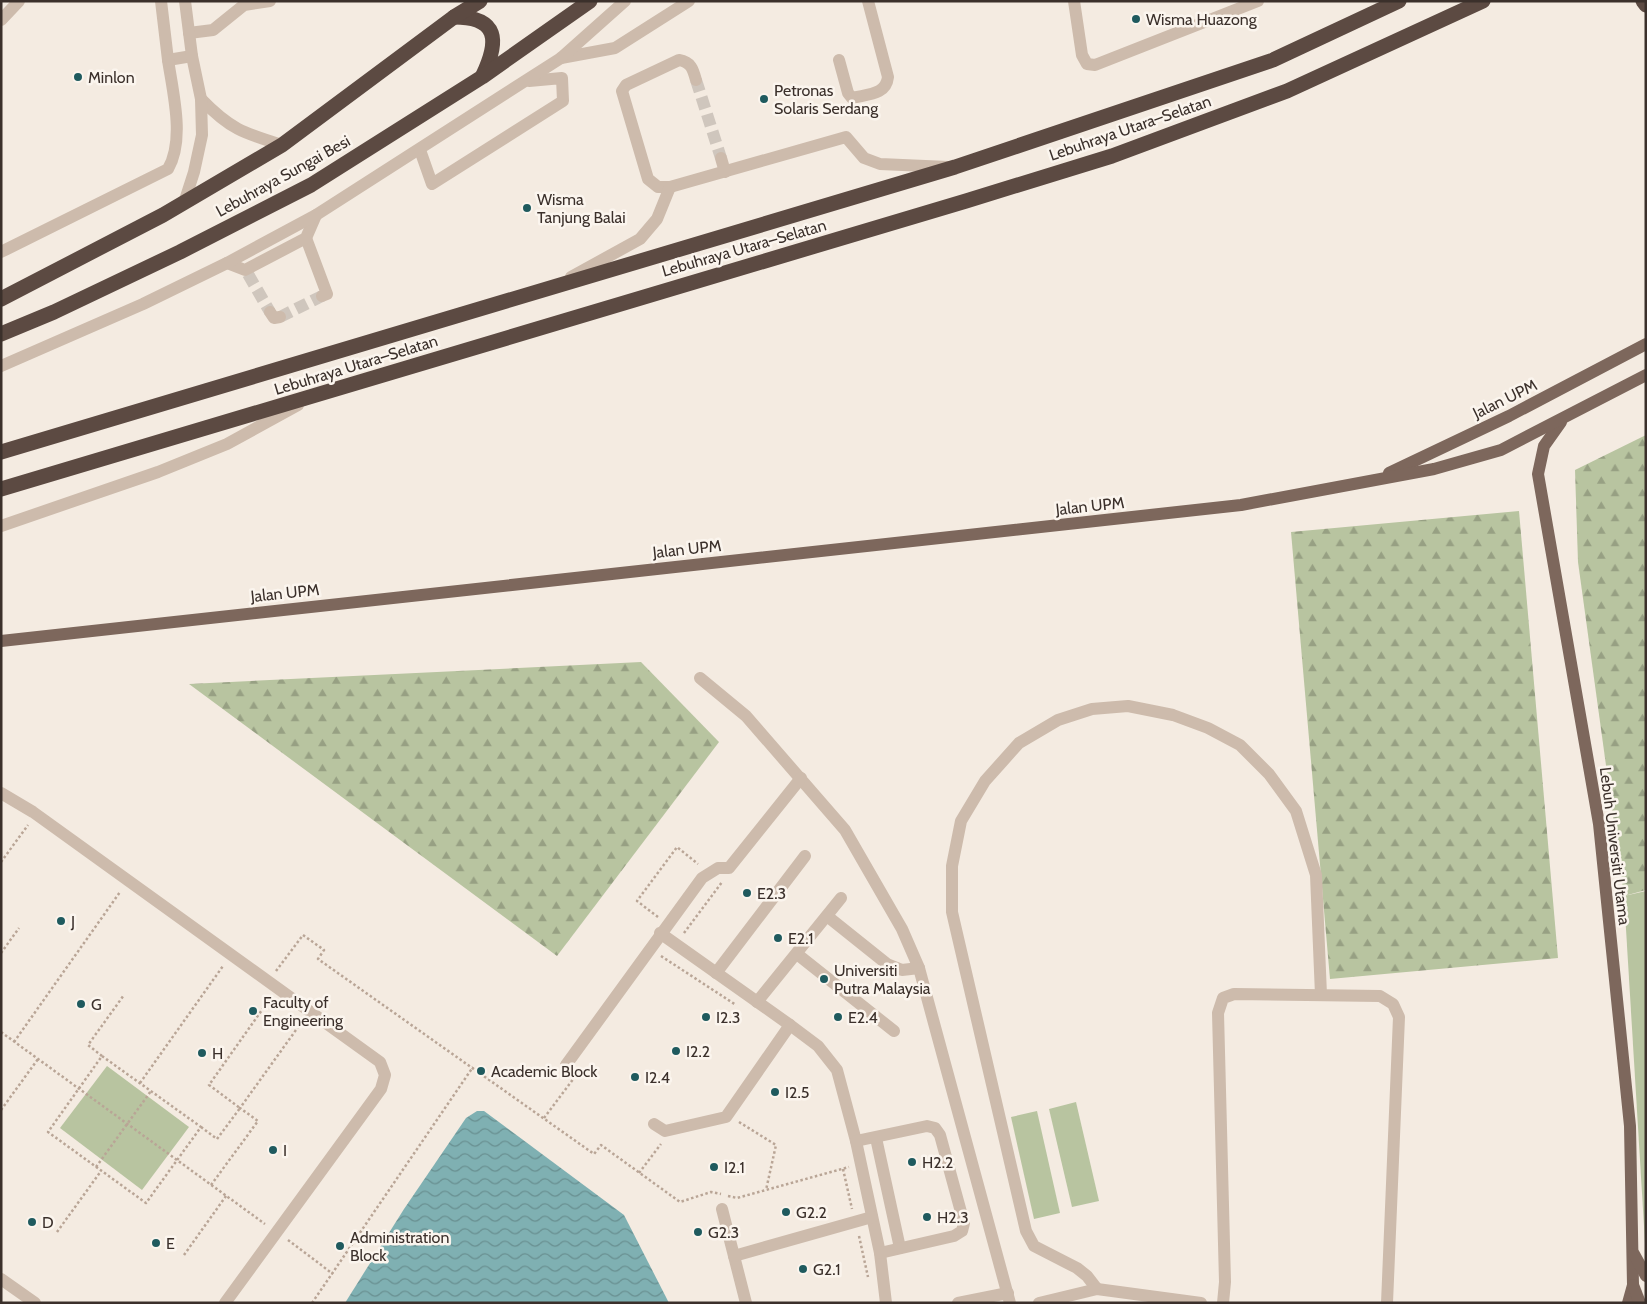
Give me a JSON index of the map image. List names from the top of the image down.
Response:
{
  "streets": {
    "highway": ["Lebuhraya Utara–Selatan", "Lebuhraya Sungai Besi"],
    "main road": ["Jalan UPM", "Lebuh Universiti Utama"]
  },
  "crossings": [
    ["Jalan UPM", "Lebuh Universiti Utama"]
  ],
  "places": [
    "Wisma Huazong",
    "Minlon",
    "Petronas Solaris Serdang",
    "Wisma Tanjung Balai",
    "E2.3",
    "J",
    "E2.1",
    "Universiti Putra Malaysia",
    "G",
    "Faculty of Engineering",
    "I2.3",
    "E2.4",
    "I2.2",
    "H",
    "Academic Block",
    "I2.4",
    "I2.5",
    "I",
    "H2.2",
    "I2.1",
    "G2.2",
    "H2.3",
    "D",
    "G2.3",
    "E",
    "Administration Block",
    "G2.1"
  ]
}
